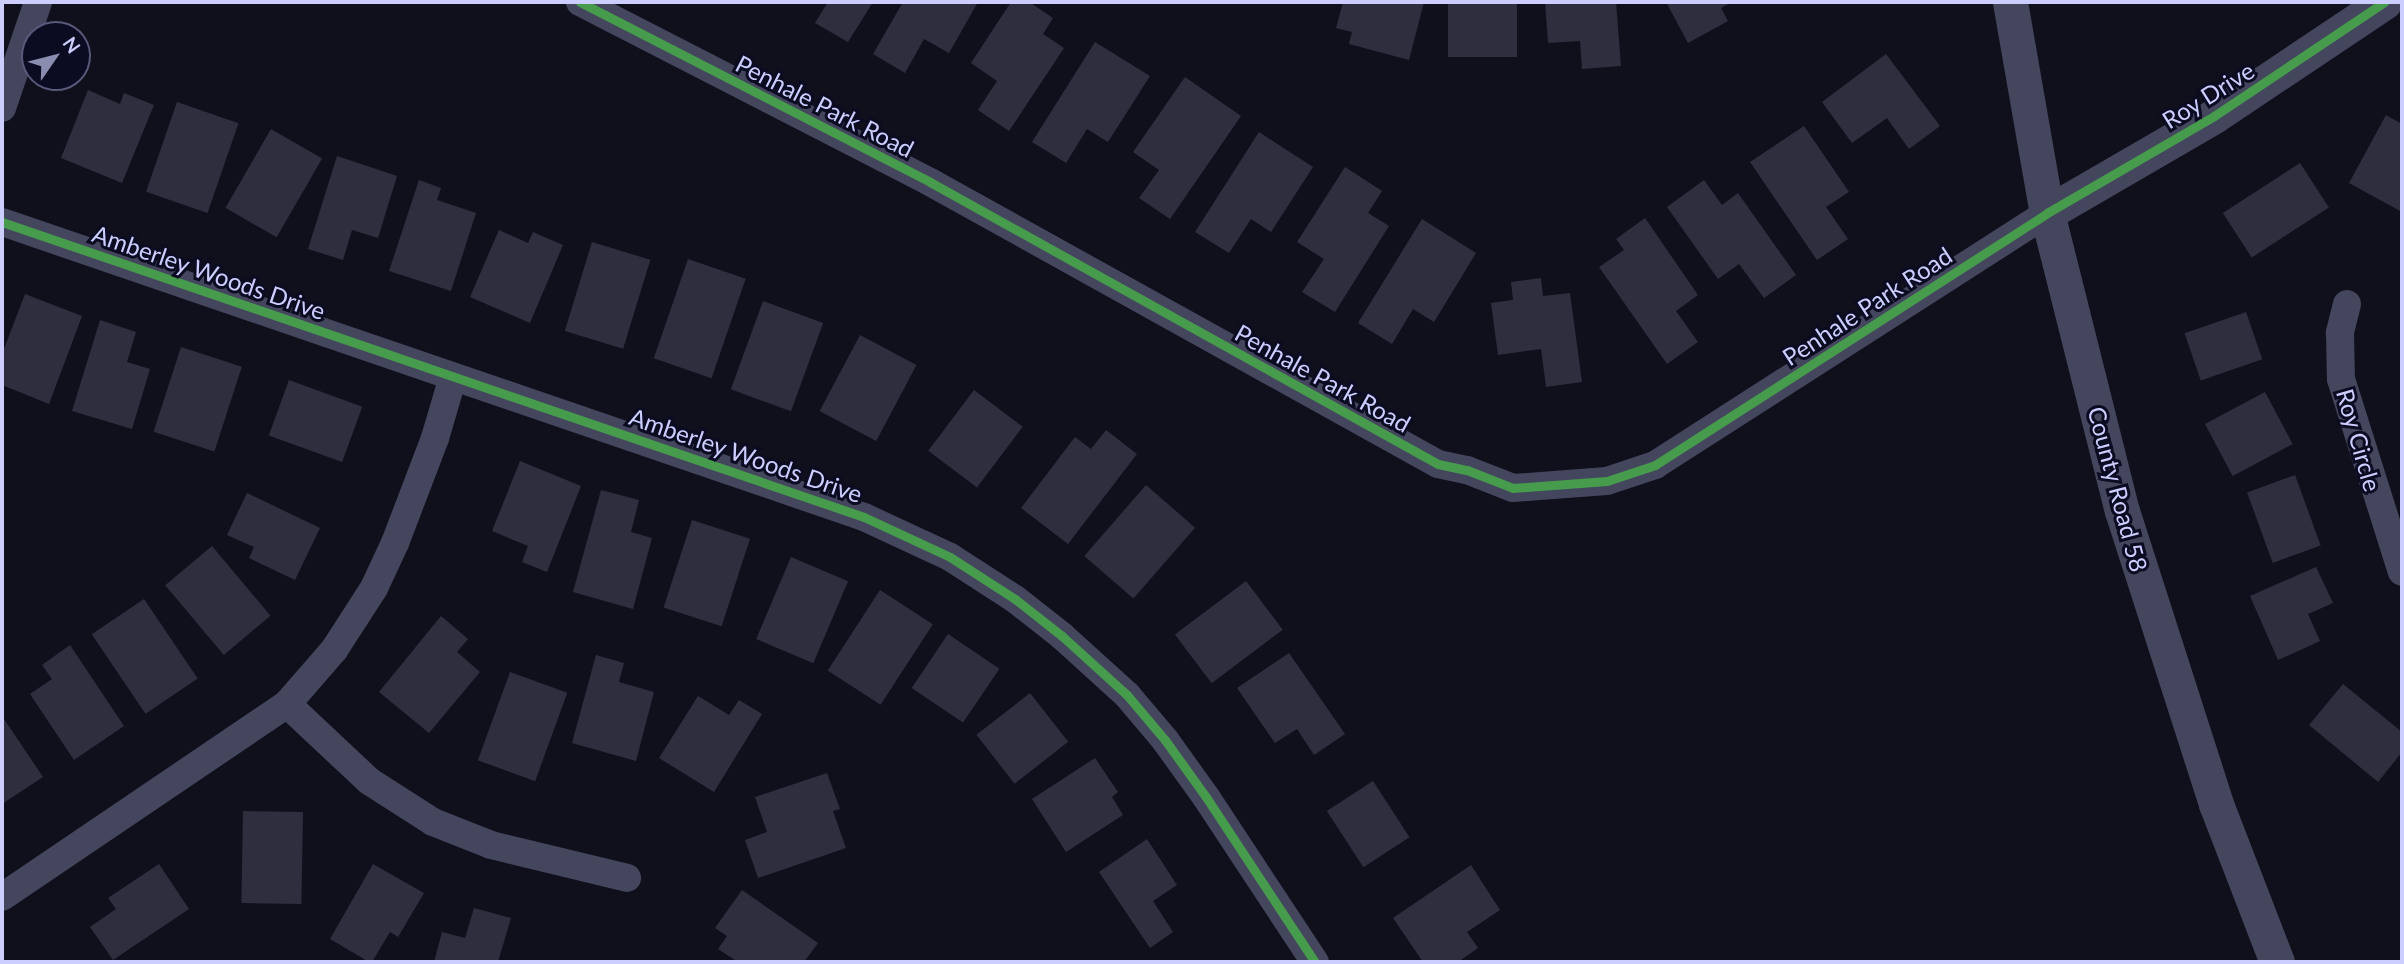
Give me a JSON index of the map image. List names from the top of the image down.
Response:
{
  "streets": {
    "street": [
      "Roy Drive",
      "Penhale Park Road",
      "Amberley Woods Drive",
      "Roy Circle",
      "County Road 58"
    ]
  },
  "crossings": [
    ["Roy Drive", "Penhale Park Road"],
    ["Roy Drive", "County Road 58"],
    ["Penhale Park Road", "County Road 58"]
  ],
  "north": "top right"
}
